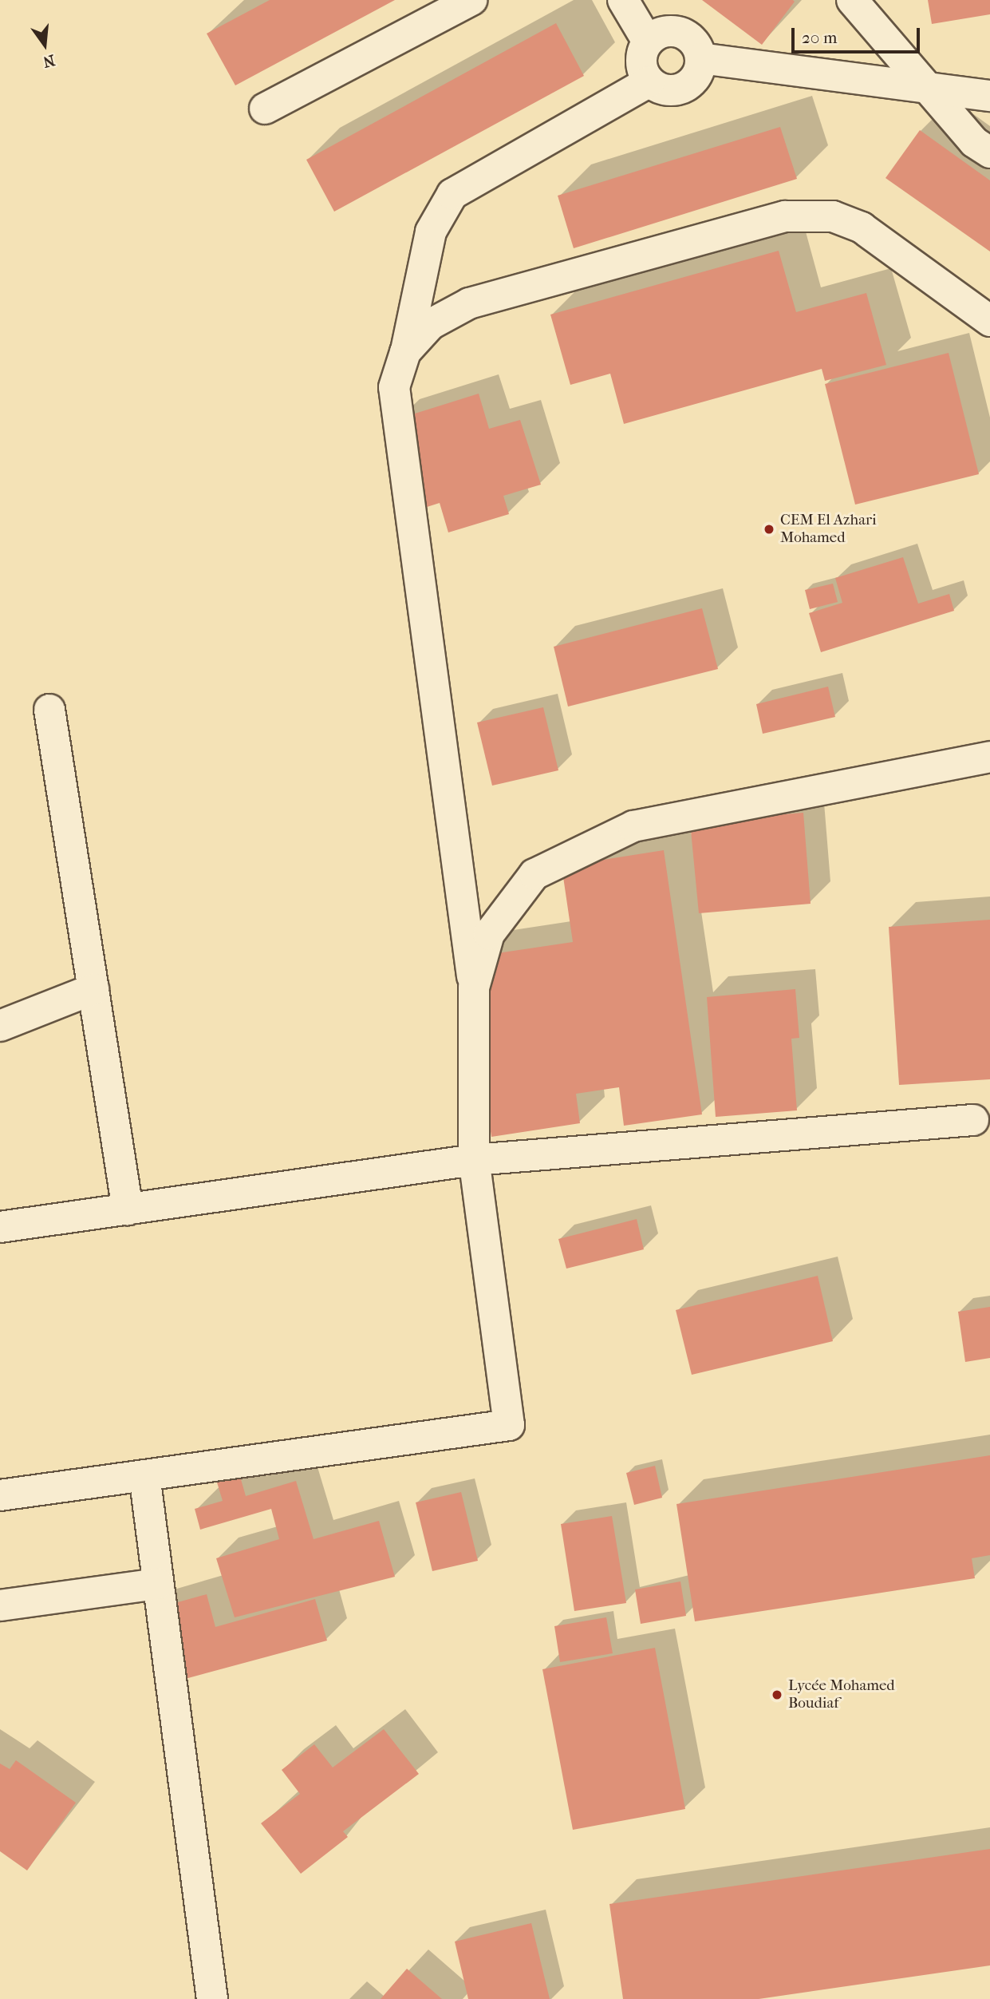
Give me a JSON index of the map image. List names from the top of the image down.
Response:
{
  "places": ["CEM El Azhari Mohamed", "Lycée Mohamed Boudiaf"],
  "scale_bar": "20 m",
  "north": "bottom"
}
